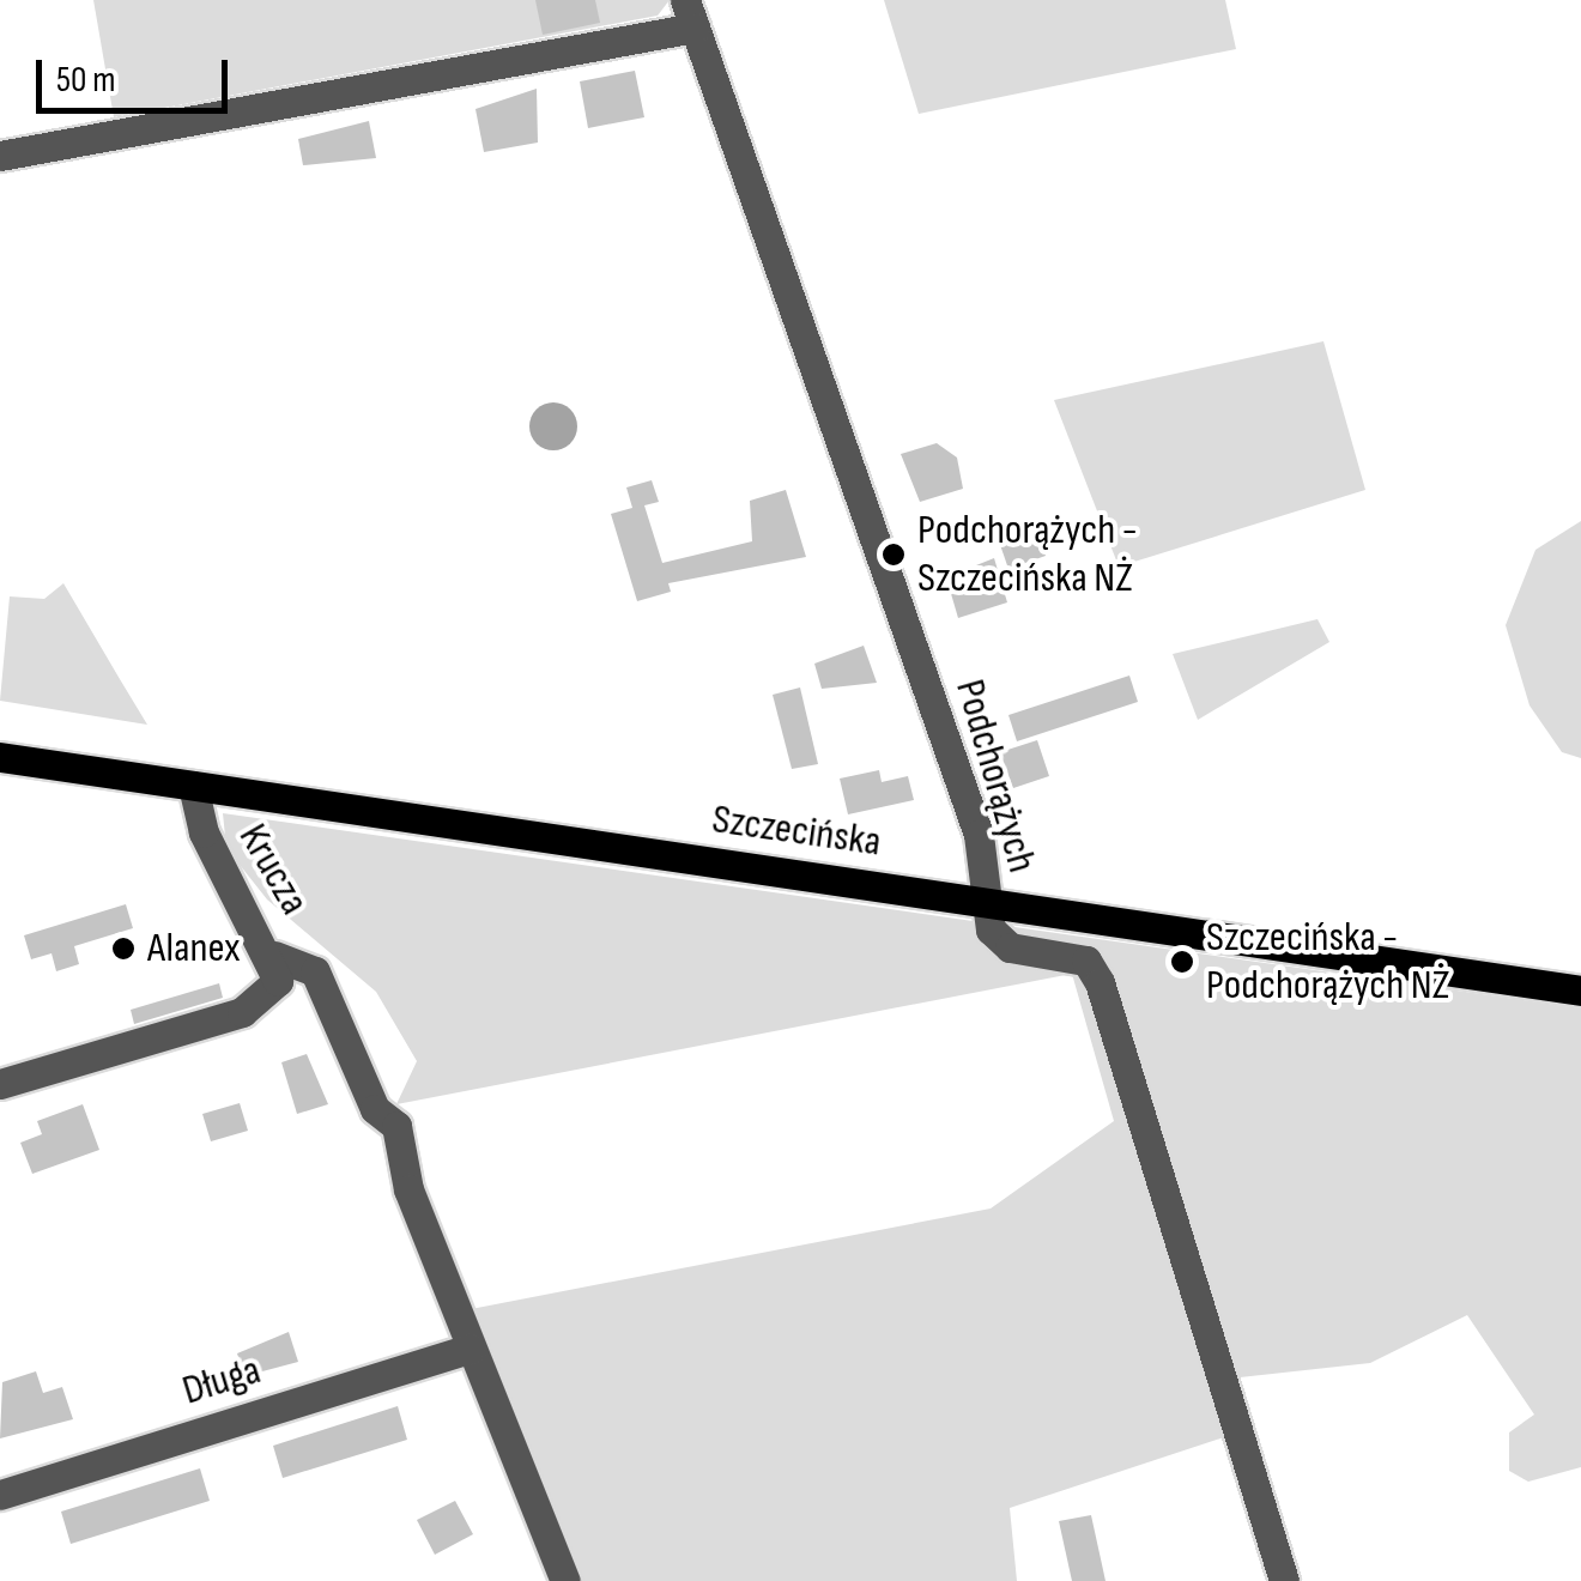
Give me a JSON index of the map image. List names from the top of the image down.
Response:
{
  "streets": {
    "main road": ["Szczecińska"],
    "street": ["Podchorążych", "Krucza", "Długa"]
  },
  "crossings": [
    ["Podchorążych", "Szczecińska"],
    ["Szczecińska", "Krucza"]
  ],
  "places": ["Podchorążych - Szczecińska NŻ", "Alanex", "Szczecińska - Podchorążych NŻ"],
  "scale_bar": "50 m"
}
